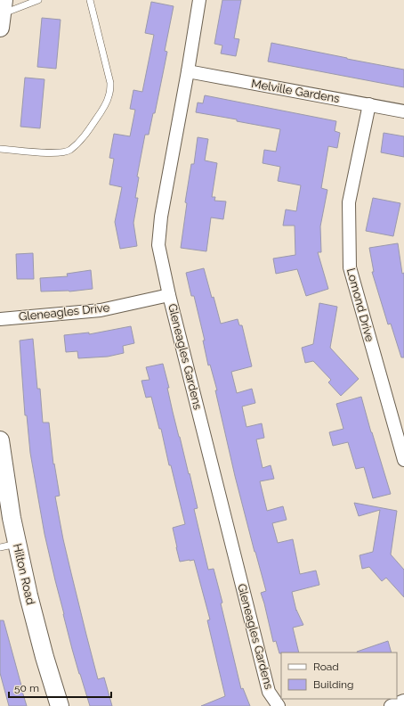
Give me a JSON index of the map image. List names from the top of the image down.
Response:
{
  "streets": {
    "street": [
      "Melville Gardens",
      "Lomond Drive",
      "Gleneagles Drive",
      "Gleneagles Gardens",
      "Hilton Road"
    ]
  },
  "crossings": [
    ["Melville Gardens", "Lomond Drive"],
    ["Melville Gardens", "Gleneagles Gardens"],
    ["Gleneagles Drive", "Gleneagles Gardens"]
  ],
  "legend": ["Road", "Building"],
  "scale_bar": "50 m"
}
